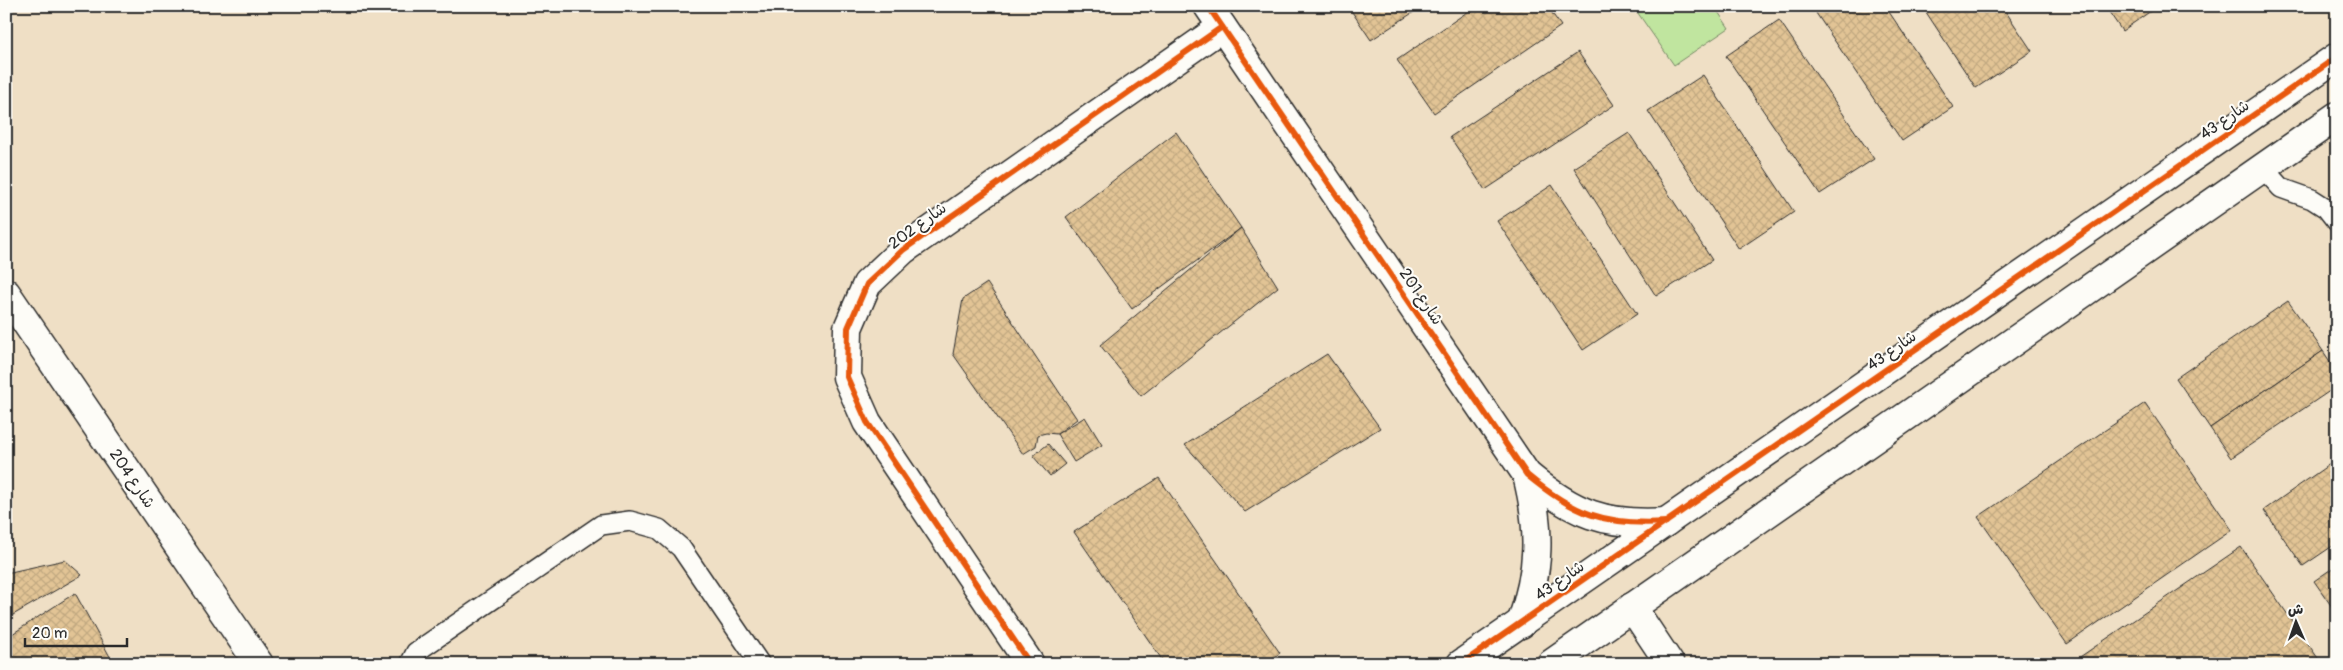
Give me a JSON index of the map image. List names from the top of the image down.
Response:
{
  "streets": {
    "street": [
      "شارع 43",
      "شارع 202",
      "شارع 201",
      "شارع 204"
    ]
  },
  "crossings": [
    ["شارع 43", "شارع 201"],
    ["شارع 202", "شارع 201"]
  ],
  "scale_bar": "20 m",
  "north": "top"
}
